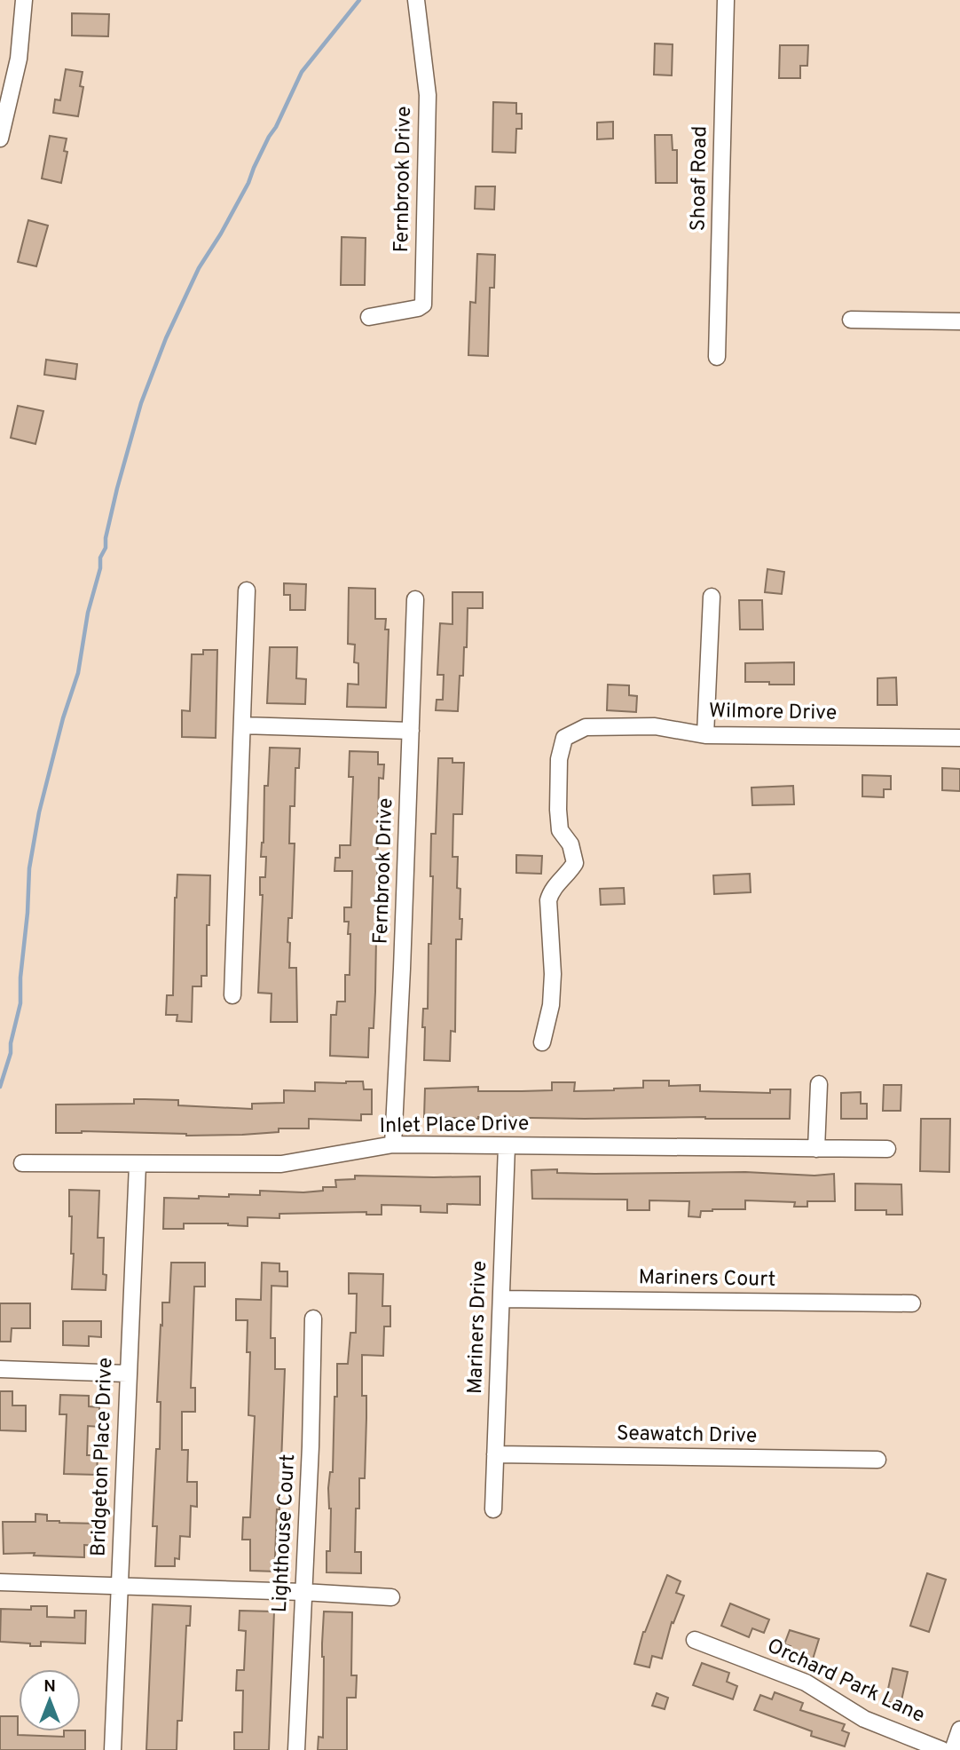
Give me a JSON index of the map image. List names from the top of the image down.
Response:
{
  "streets": {
    "street": [
      "Shoaf Road",
      "Fernbrook Drive",
      "Wilmore Drive",
      "Inlet Place Drive",
      "Mariners Court",
      "Mariners Drive",
      "Seawatch Drive",
      "Bridgeton Place Drive",
      "Lighthouse Court",
      "Orchard Park Lane"
    ]
  },
  "crossings": [
    ["Fernbrook Drive", "Inlet Place Drive"],
    ["Inlet Place Drive", "Mariners Drive"],
    ["Inlet Place Drive", "Bridgeton Place Drive"],
    ["Mariners Court", "Mariners Drive"],
    ["Mariners Drive", "Seawatch Drive"]
  ],
  "north": "top"
}
